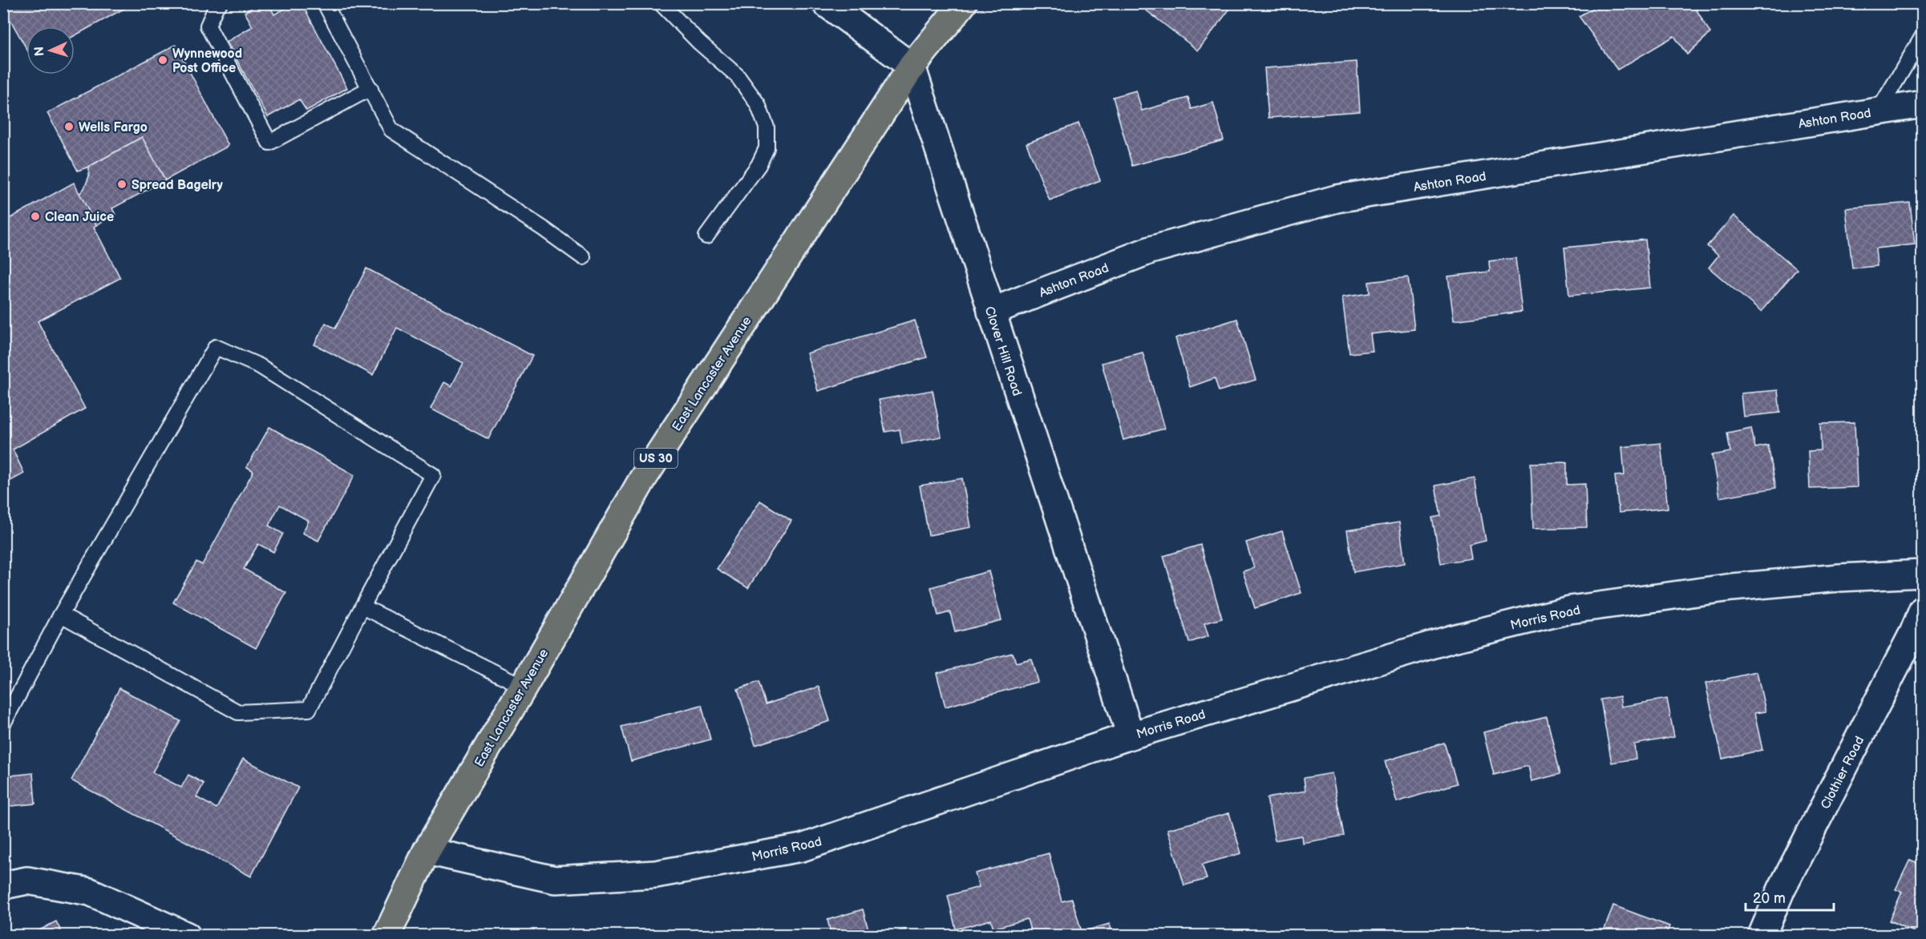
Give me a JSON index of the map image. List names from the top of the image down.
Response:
{
  "streets": {
    "highway": ["East Lancaster Avenue", "US 30"],
    "street": [
      "Ashton Road",
      "Clover Hill Road",
      "Morris Road",
      "Clothier Road"
    ]
  },
  "crossings": [
    ["Ashton Road", "Clover Hill Road"],
    ["Clover Hill Road", "East Lancaster Avenue"],
    ["Clover Hill Road", "Morris Road"],
    ["East Lancaster Avenue", "Morris Road"]
  ],
  "places": [
    "Wynnewood Post Office",
    "Wells Fargo",
    "Spread Bagelry",
    "Clean Juice"
  ],
  "scale_bar": "20 m",
  "north": "left"
}
